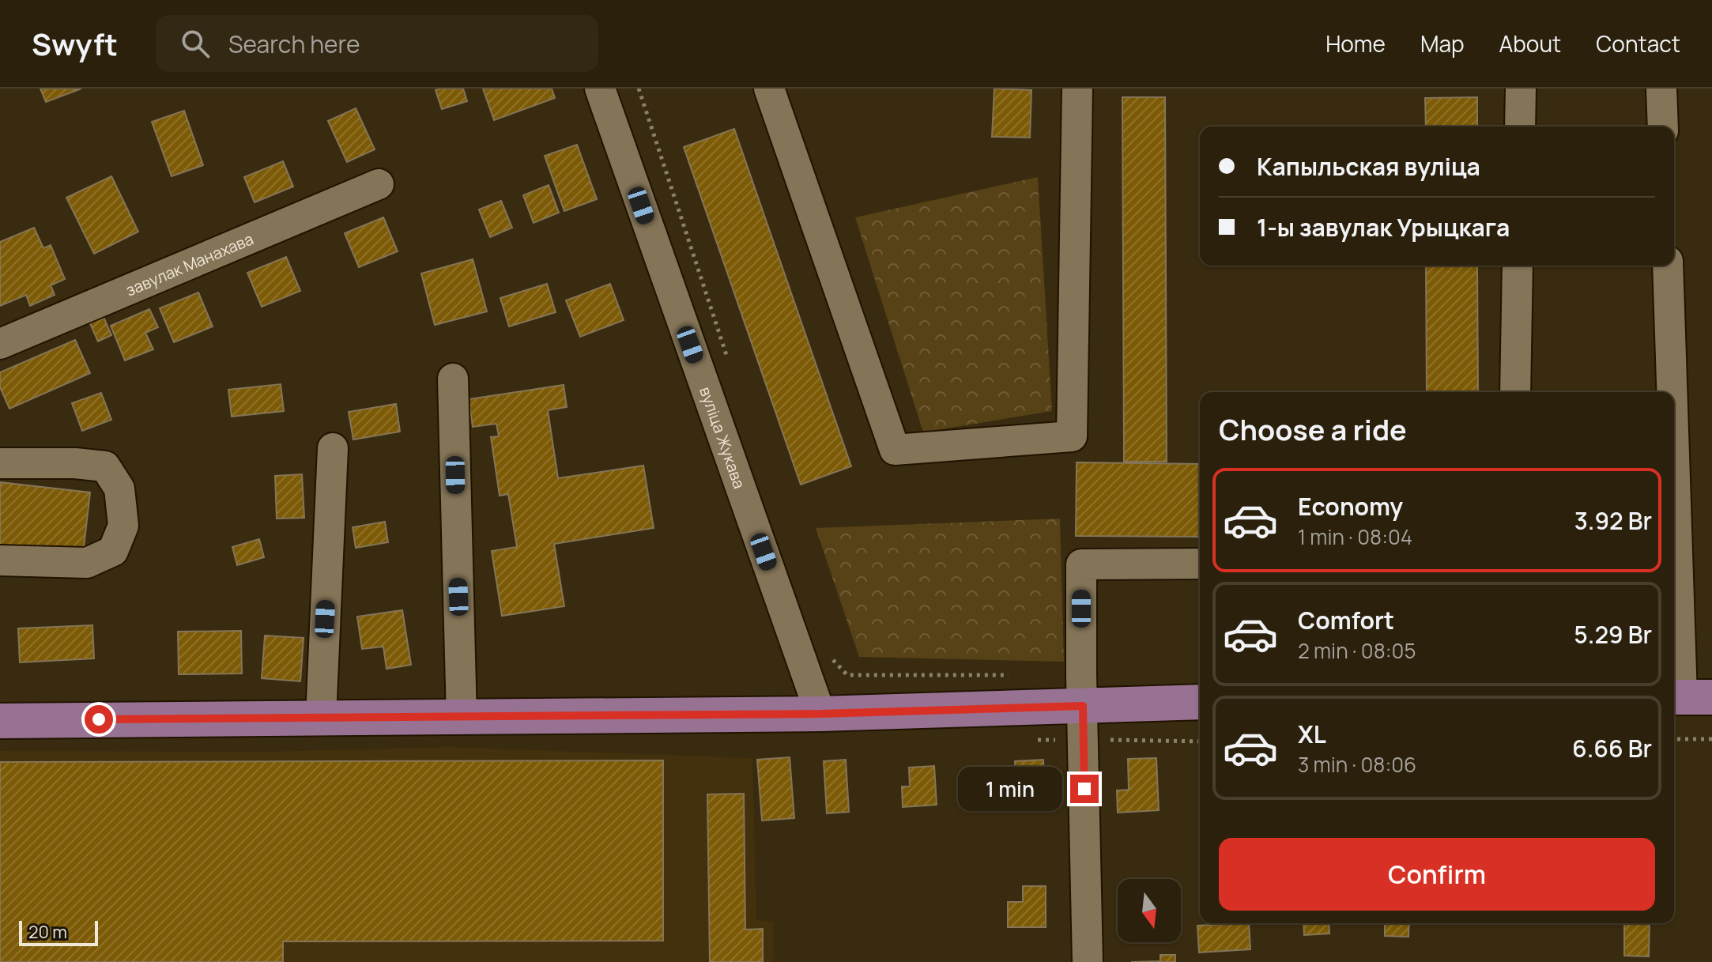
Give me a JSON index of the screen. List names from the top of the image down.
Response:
{
  "streets": {
    "street": ["завулак Манахава", "вуліца Жукава"]
  },
  "scale_bar": "20 m",
  "north": "bottom",
  "page": {
    "header": "Swyft",
    "search": "Search here",
    "nav": [
      "Home",
      "Map",
      "About",
      "Contact"
    ],
    "banner": ["Капыльская вуліца", "1-ы завулак Урыцкага"],
    "heading": "Choose a ride",
    "list": [
      {
        "name": "Economy",
        "note": "1 min · 08:04",
        "value": "3.92 Br"
      },
      {
        "name": "Comfort",
        "note": "2 min · 08:05",
        "value": "5.29 Br"
      },
      {
        "name": "XL",
        "note": "3 min · 08:06",
        "value": "6.66 Br"
      }
    ],
    "bubble": "1 min",
    "buttons": "Confirm",
    "scale": "20 m"
  }
}
